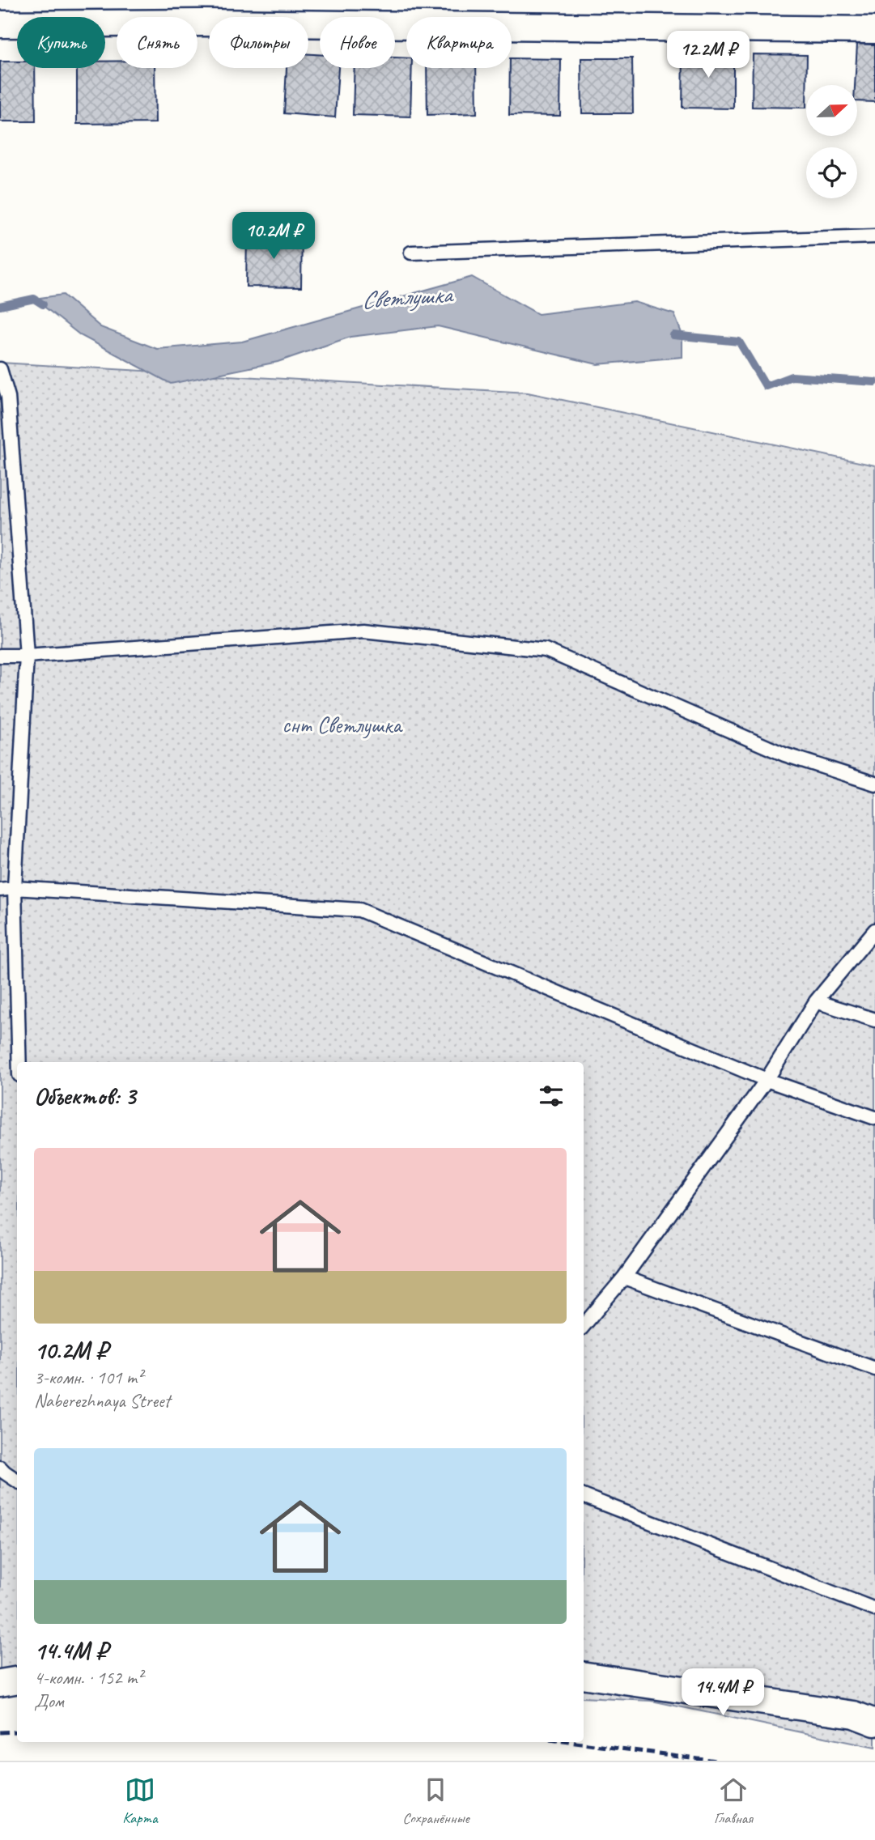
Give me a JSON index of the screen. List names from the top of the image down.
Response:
{
  "water": ["Светлушка"],
  "parks": ["снт Светлушка"],
  "north": "right",
  "page": {
    "chip": [
      "Купить",
      "Снять",
      "Фильтры",
      "Новое",
      "Квартира"
    ],
    "price": ["12.2M ₽", "10.2M ₽", "14.4M ₽"],
    "heading": "Объектов: 3",
    "list": [
      {
        "name": "10.2M ₽",
        "note": "3-комн. · 101 m² · Naberezhnaya Street"
      },
      {
        "name": "14.4M ₽",
        "note": "4-комн. · 152 m² · Дом"
      }
    ],
    "tabs": ["Карта", "Сохранённые", "Главная"]
  }
}
